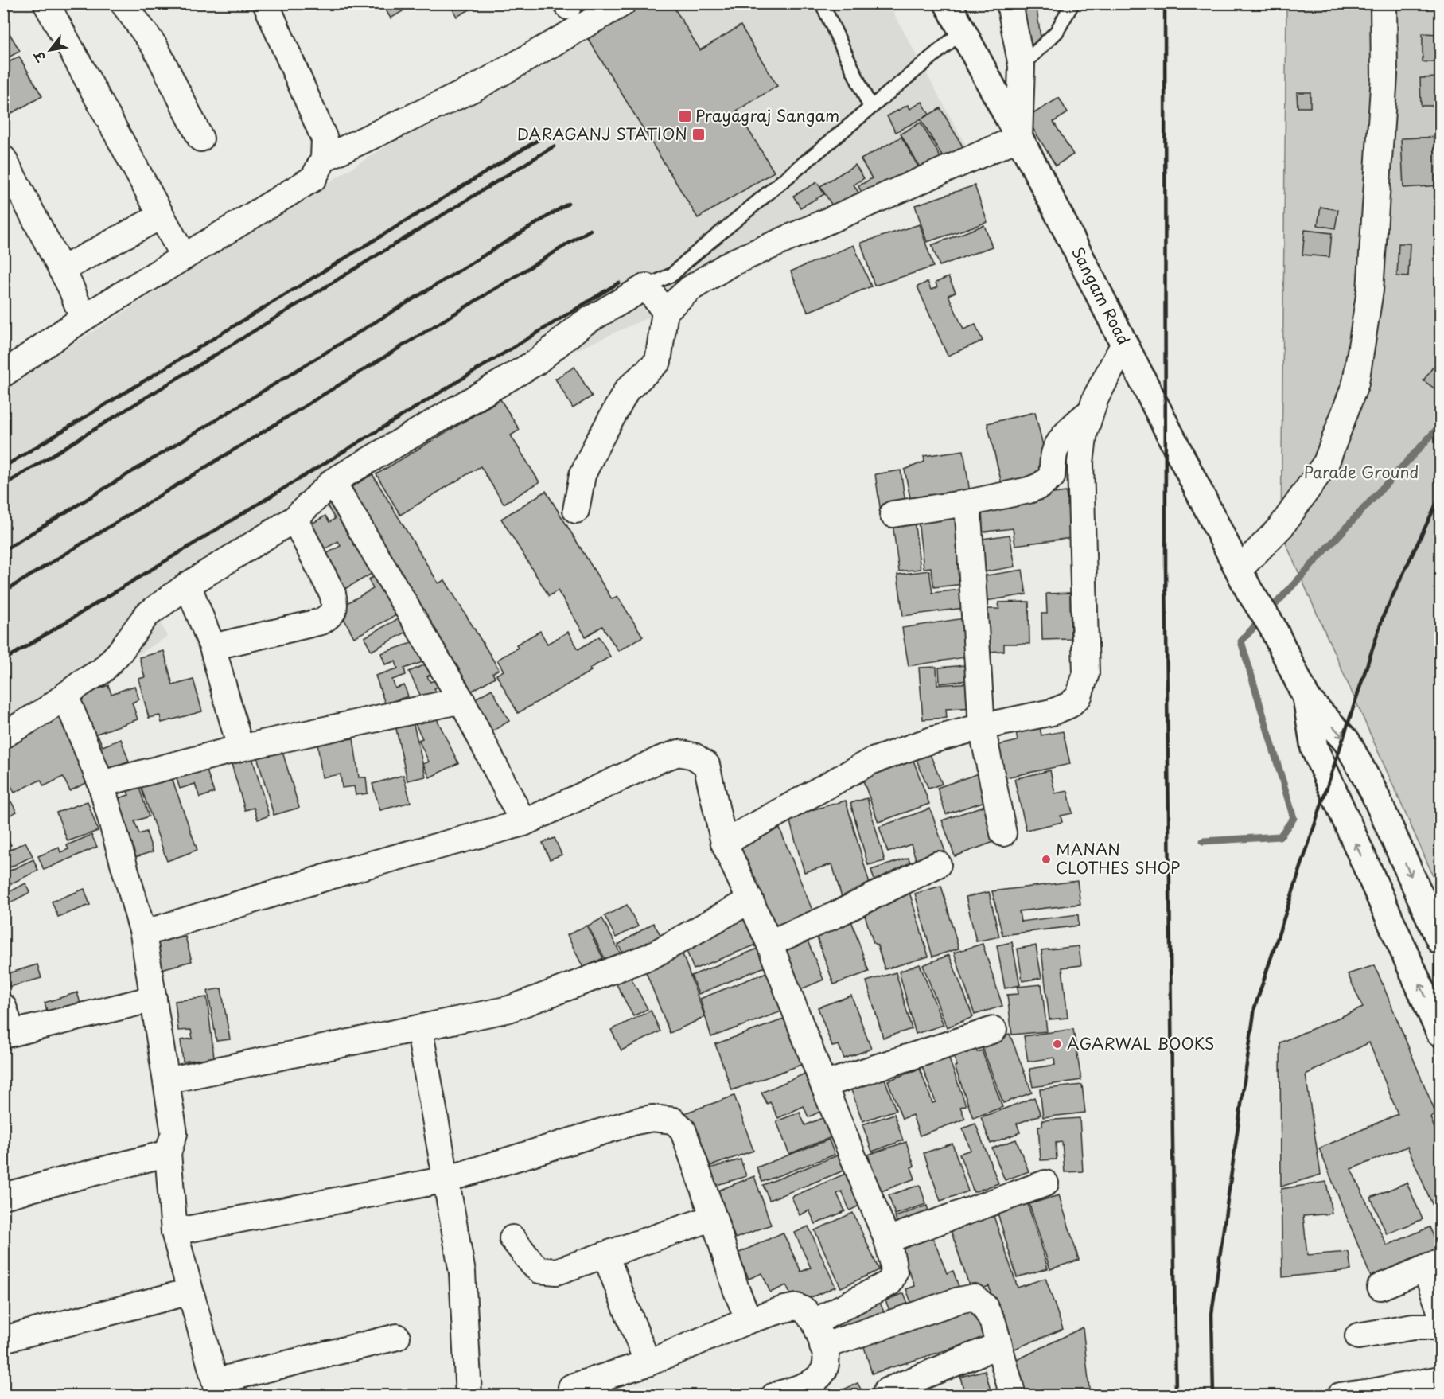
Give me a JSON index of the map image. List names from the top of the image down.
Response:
{
  "streets": {
    "main road": ["Sangam Road"]
  },
  "parks": ["Parade Ground"],
  "places": {
    "transit": ["Prayagraj Sangam", "DARAGANJ STATION"],
    "other": ["MANAN CLOTHES SHOP", "AGARWAL BOOKS"]
  },
  "north": "bottom left"
}
